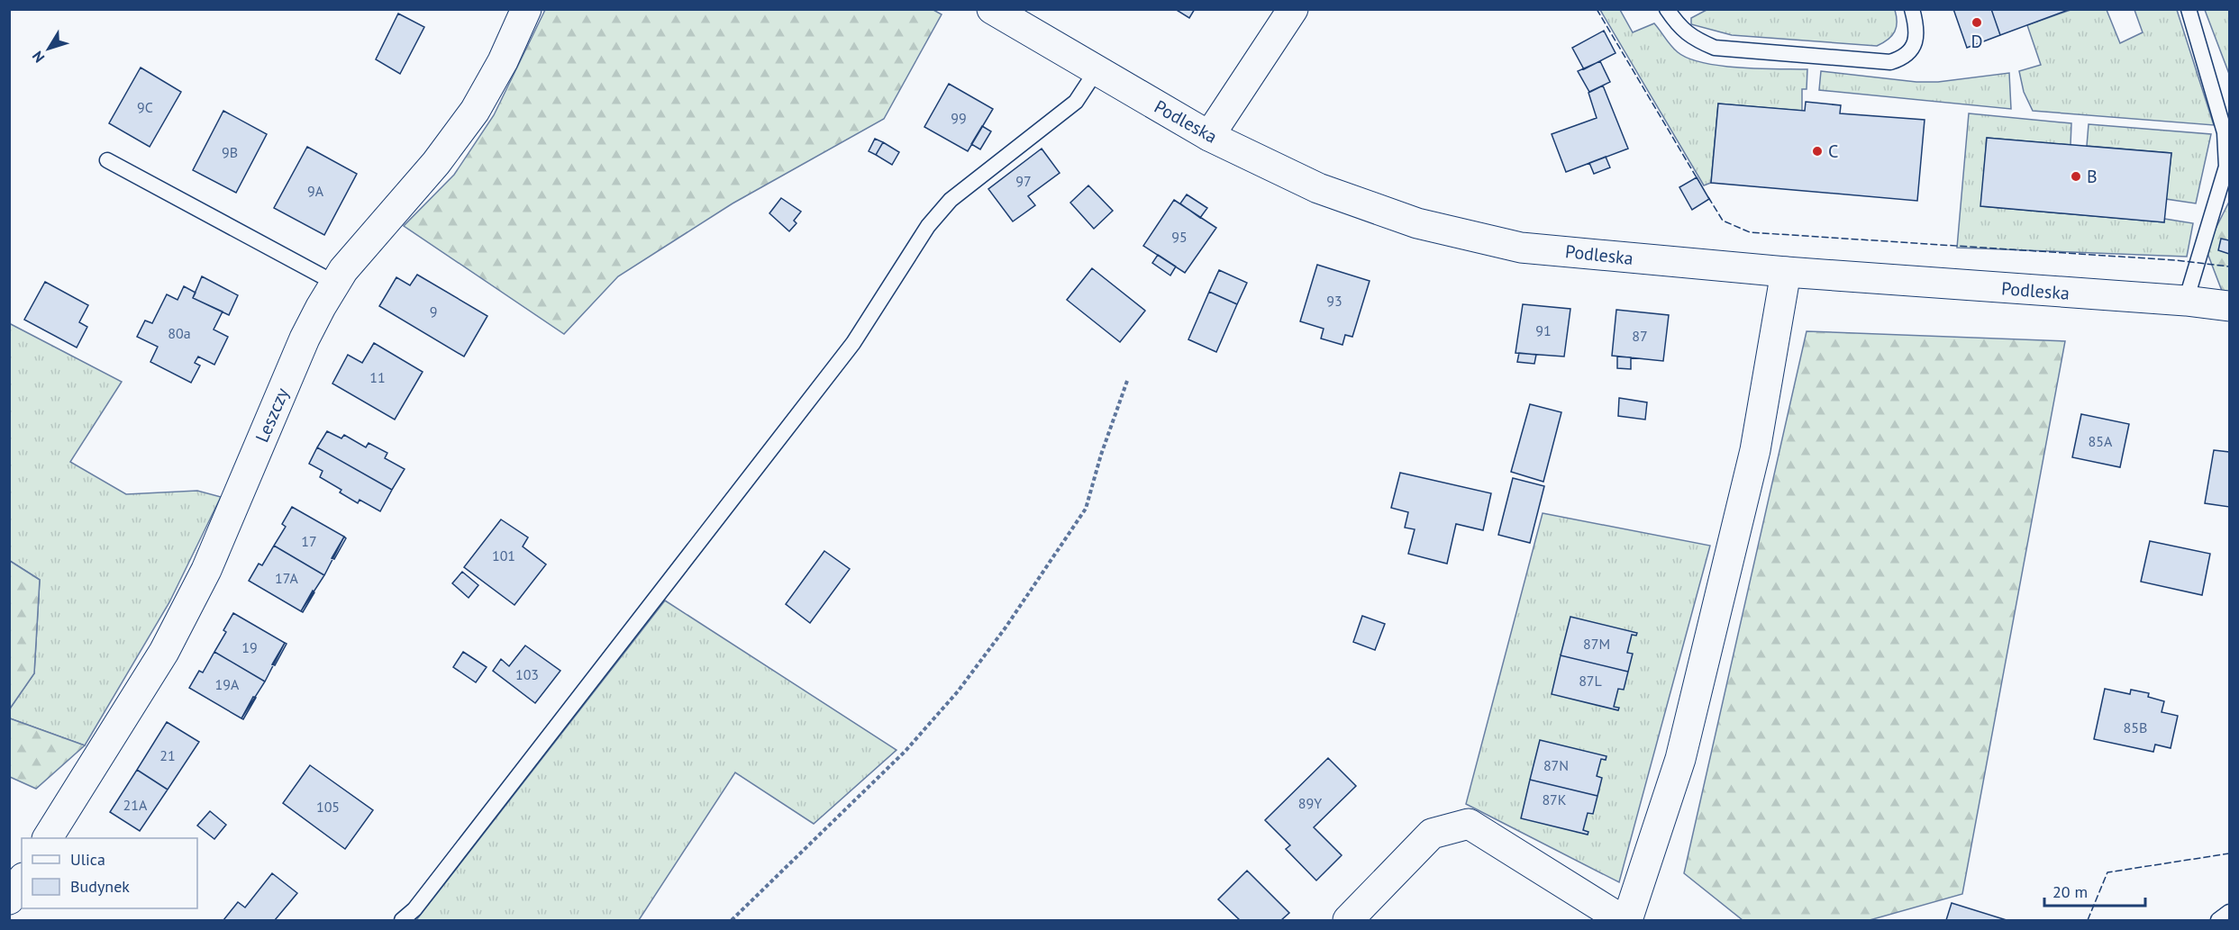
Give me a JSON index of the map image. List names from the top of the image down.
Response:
{
  "streets": {
    "street": ["Podleska", "Leszczy"]
  },
  "places": ["D", "C", "B"],
  "house_numbers": [
    "9C",
    "99",
    "9B",
    "97",
    "9A",
    "95",
    "93",
    "9",
    "91",
    "80a",
    "87",
    "11",
    "85A",
    "17",
    "101",
    "17A",
    "87M",
    "19",
    "103",
    "87L",
    "19A",
    "85B",
    "21",
    "87N",
    "87K",
    "89Y",
    "21A",
    "105"
  ],
  "legend": ["Ulica", "Budynek"],
  "scale_bar": "20 m",
  "north": "bottom left"
}
